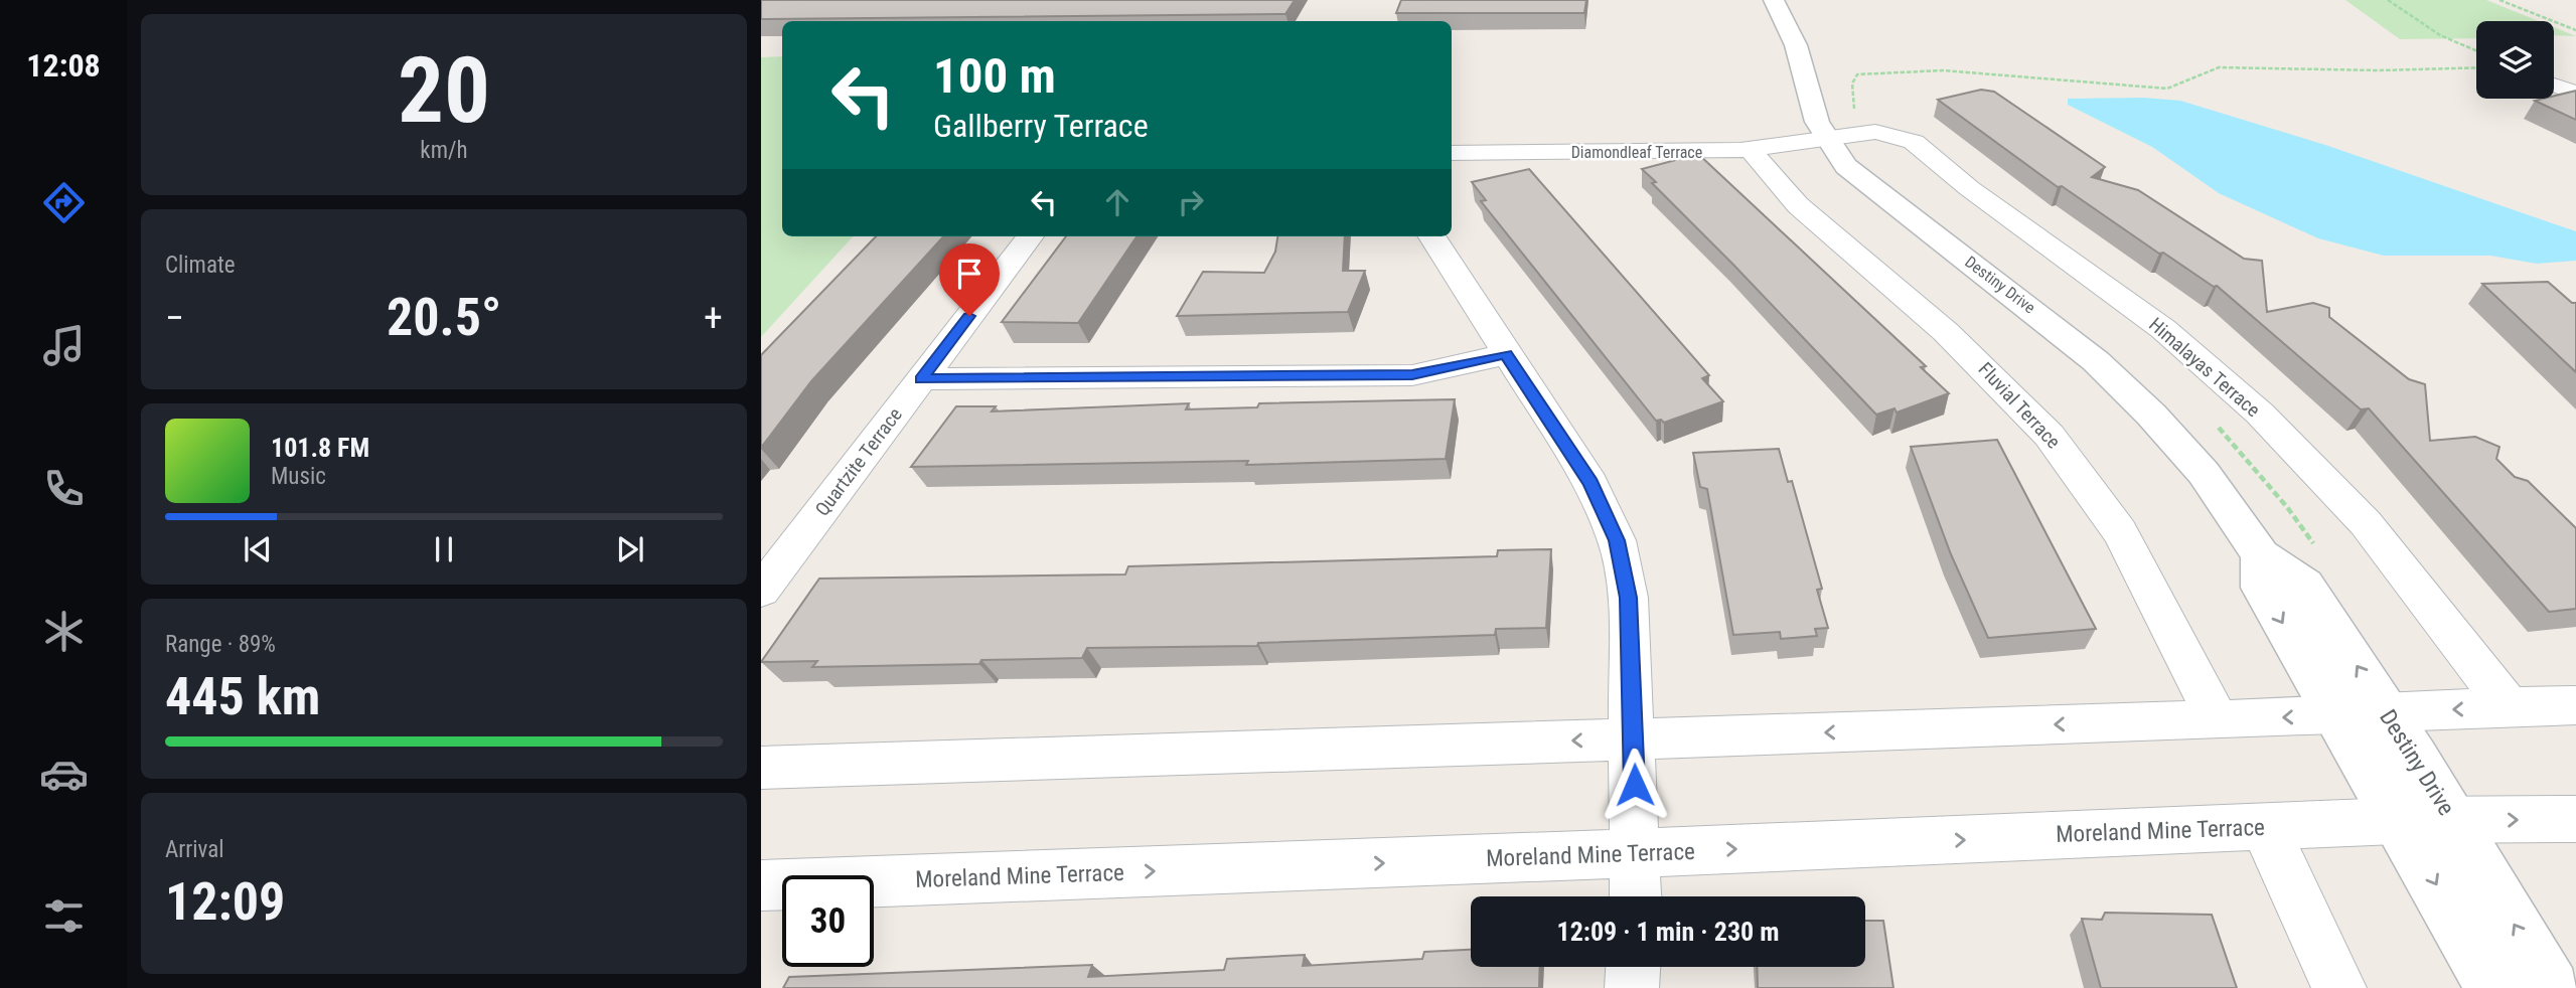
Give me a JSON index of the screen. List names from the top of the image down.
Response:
{
  "streets": {
    "street": [
      "Diamondleaf Terrace",
      "Destiny Drive",
      "Himalayas Terrace",
      "Fluvial Terrace",
      "Quartzite Terrace",
      "Moreland Mine Terrace"
    ]
  },
  "crossings": [
    ["Diamondleaf Terrace", "Destiny Drive"],
    ["Diamondleaf Terrace", "Himalayas Terrace"],
    ["Diamondleaf Terrace", "Fluvial Terrace"],
    ["Destiny Drive", "Himalayas Terrace"],
    ["Destiny Drive", "Moreland Mine Terrace"]
  ],
  "page": {
    "tabs": "12:08",
    "tile": [
      ["20", "km/h"],
      "Climate",
      ["Range · 89%", "445 km"],
      ["Arrival", "12:09"]
    ],
    "turn": ["100 m", "Gallberry Terrace"],
    "heat": ["−", "20.5°", "+"],
    "song": ["101.8 FM", "Music"],
    "limit": "30",
    "trip": "12:09 · 1 min · 230 m"
  }
}
